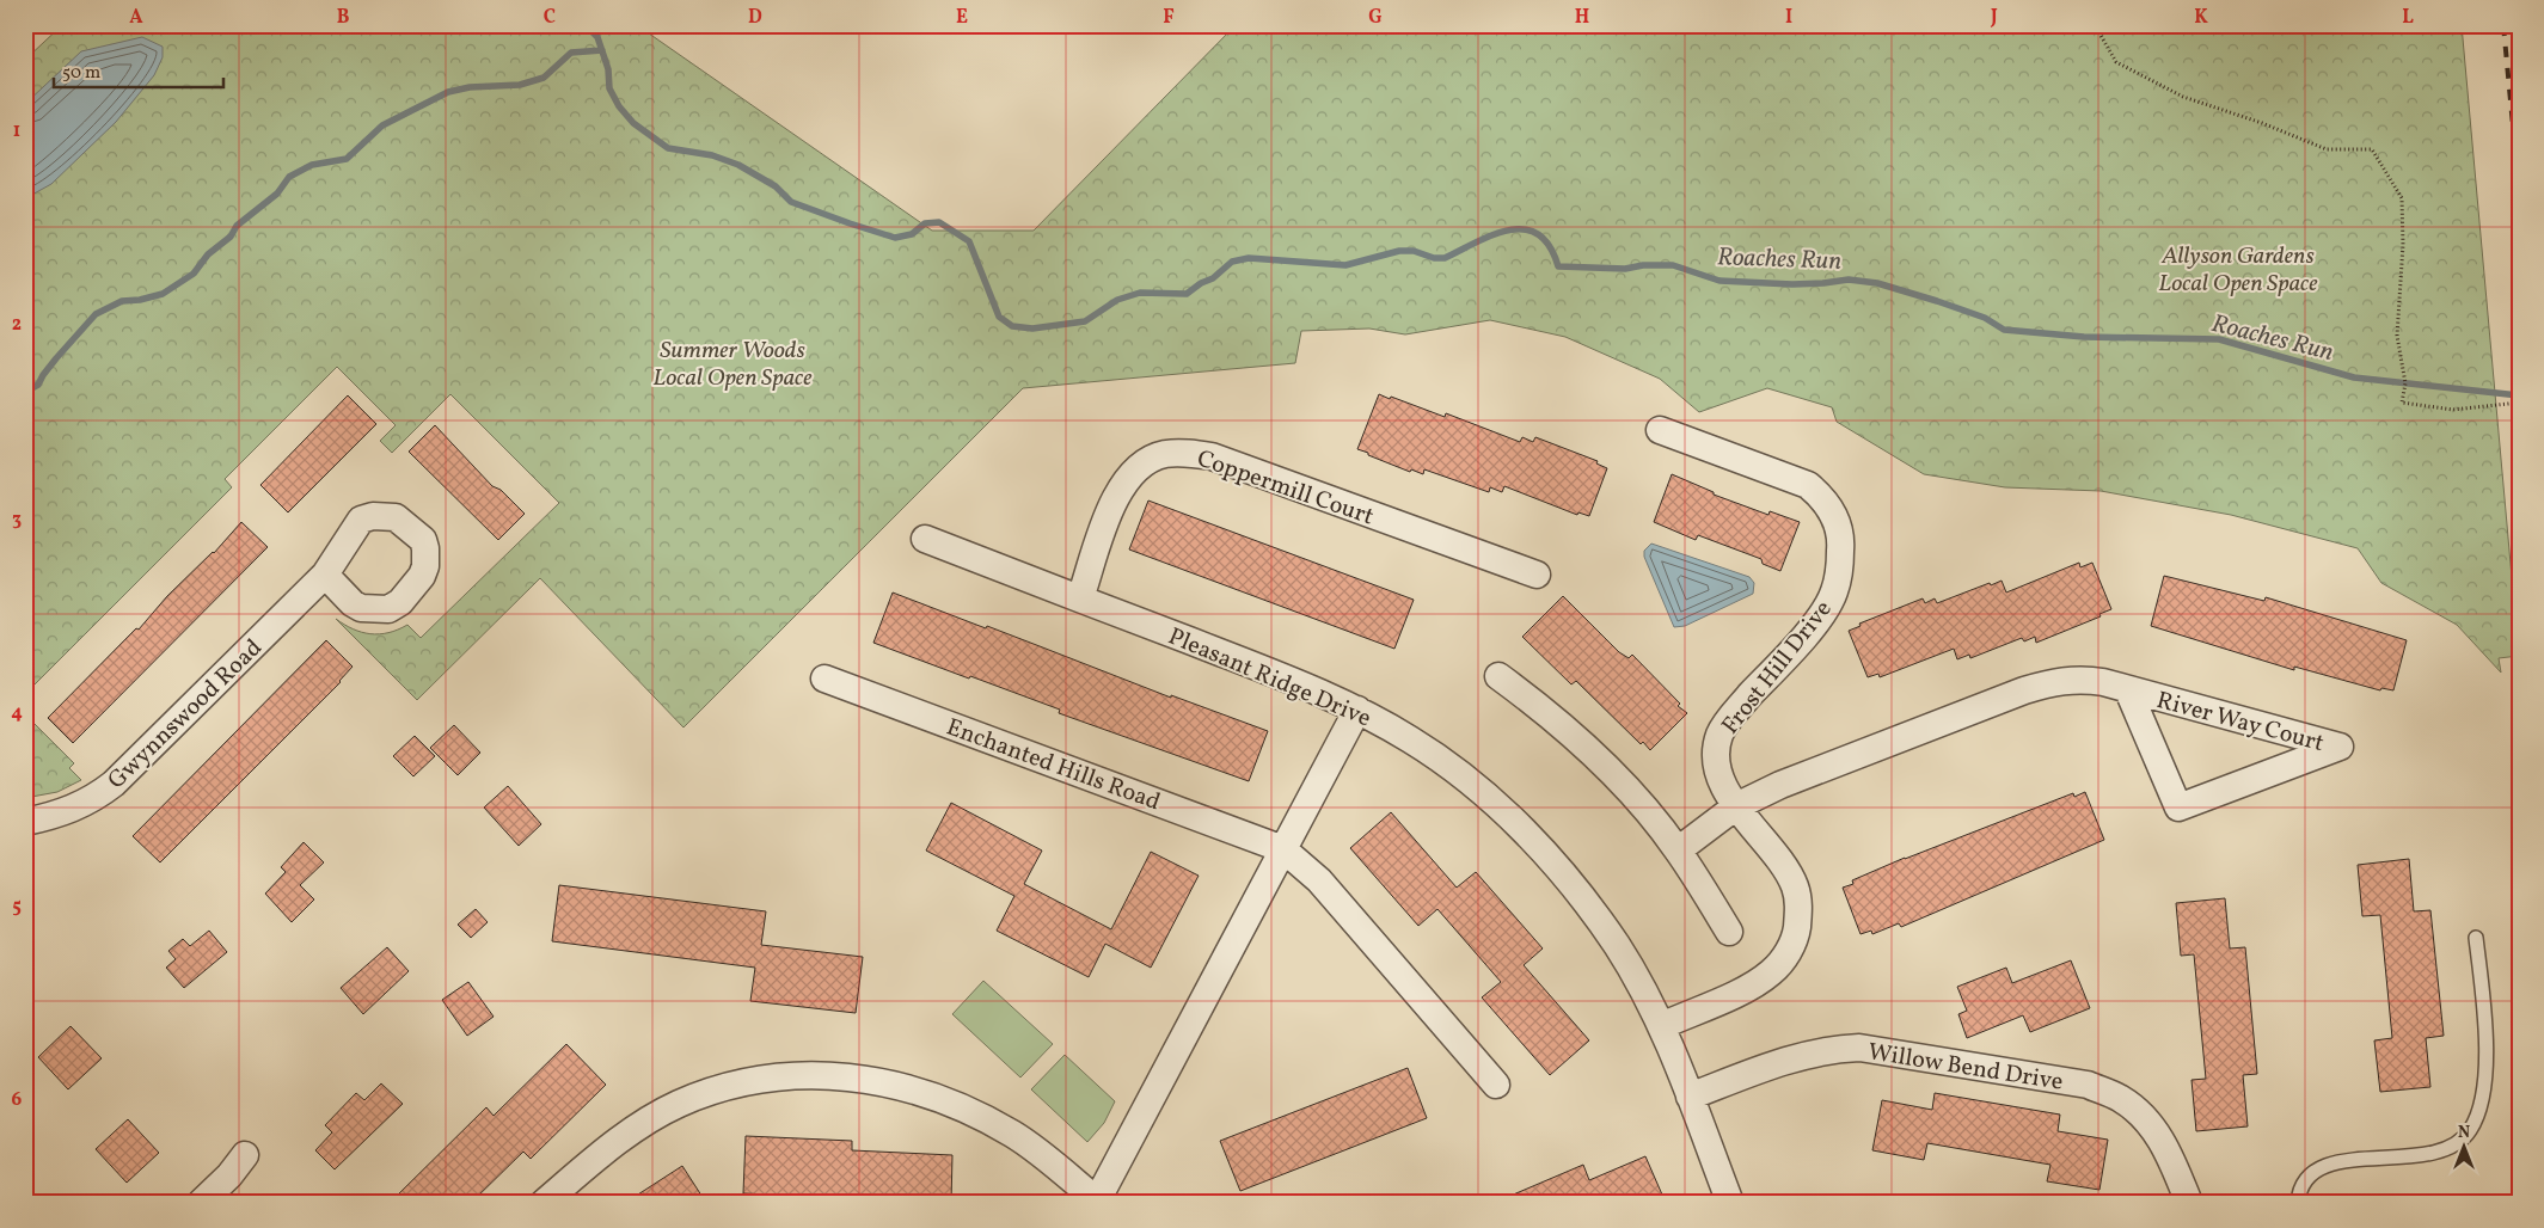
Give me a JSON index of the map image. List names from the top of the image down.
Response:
{
  "streets": {
    "street": [
      "Coppermill Court",
      "Frost Hill Drive",
      "Pleasant Ridge Drive",
      "Gwynnswood Road",
      "River Way Court",
      "Enchanted Hills Road",
      "Willow Bend Drive"
    ]
  },
  "crossings": [
    ["Coppermill Court", "Pleasant Ridge Drive"],
    ["Frost Hill Drive", "Pleasant Ridge Drive"],
    ["Frost Hill Drive", "River Way Court"],
    ["Pleasant Ridge Drive", "Willow Bend Drive"]
  ],
  "water": ["Roaches Run"],
  "parks": ["Allyson Gardens Local Open Space", "Summer Woods Local Open Space"],
  "scale_bar": "50 m",
  "north": "top",
  "grid": {
    "columns": [
      "A",
      "B",
      "C",
      "D",
      "E",
      "F",
      "G",
      "H",
      "I",
      "J",
      "K",
      "L"
    ],
    "rows": [
      "1",
      "2",
      "3",
      "4",
      "5",
      "6"
    ]
  }
}
